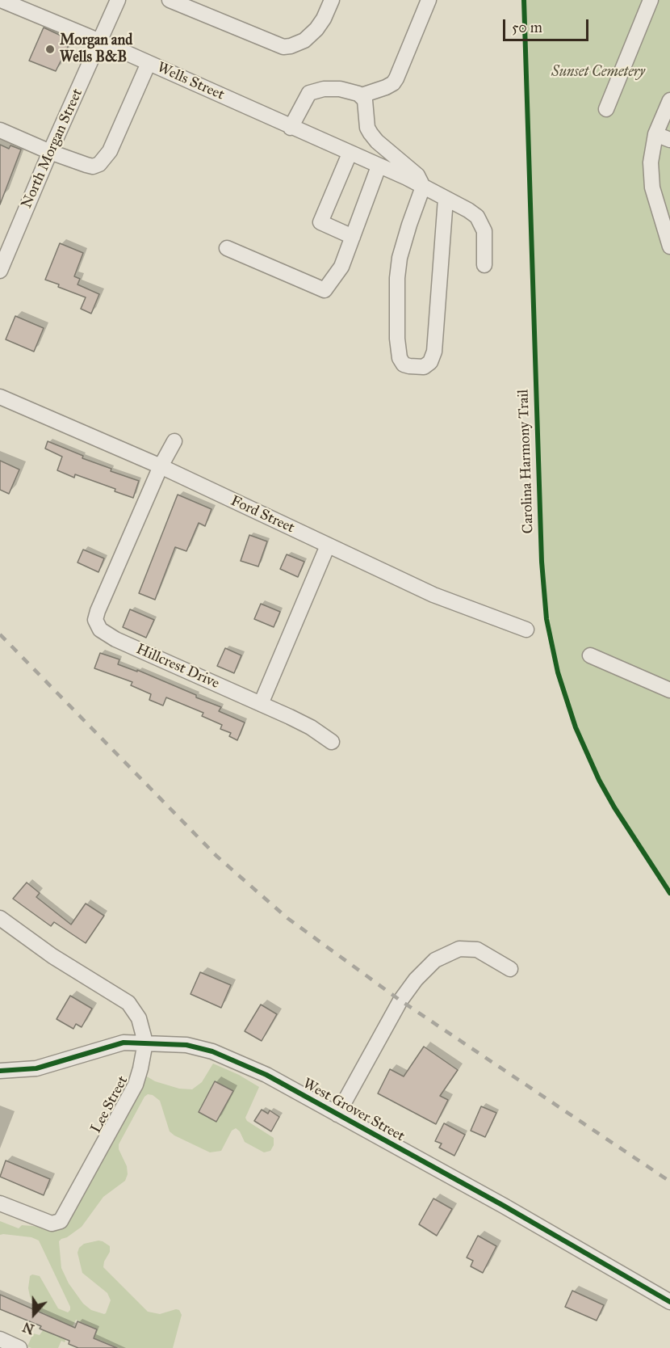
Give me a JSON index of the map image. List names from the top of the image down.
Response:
{
  "streets": {
    "street": [
      "Wells Street",
      "North Morgan Street",
      "Ford Street",
      "Hillcrest Drive",
      "Lee Street",
      "West Grover Street"
    ],
    "cycle path": ["Carolina Harmony Trail"]
  },
  "crossings": [
    ["Wells Street", "North Morgan Street"],
    ["Ford Street", "Hillcrest Drive"],
    ["Lee Street", "West Grover Street"]
  ],
  "parks": ["Sunset Cemetery"],
  "places": ["Morgan and Wells B&B"],
  "scale_bar": "50 m",
  "north": "bottom"
}
